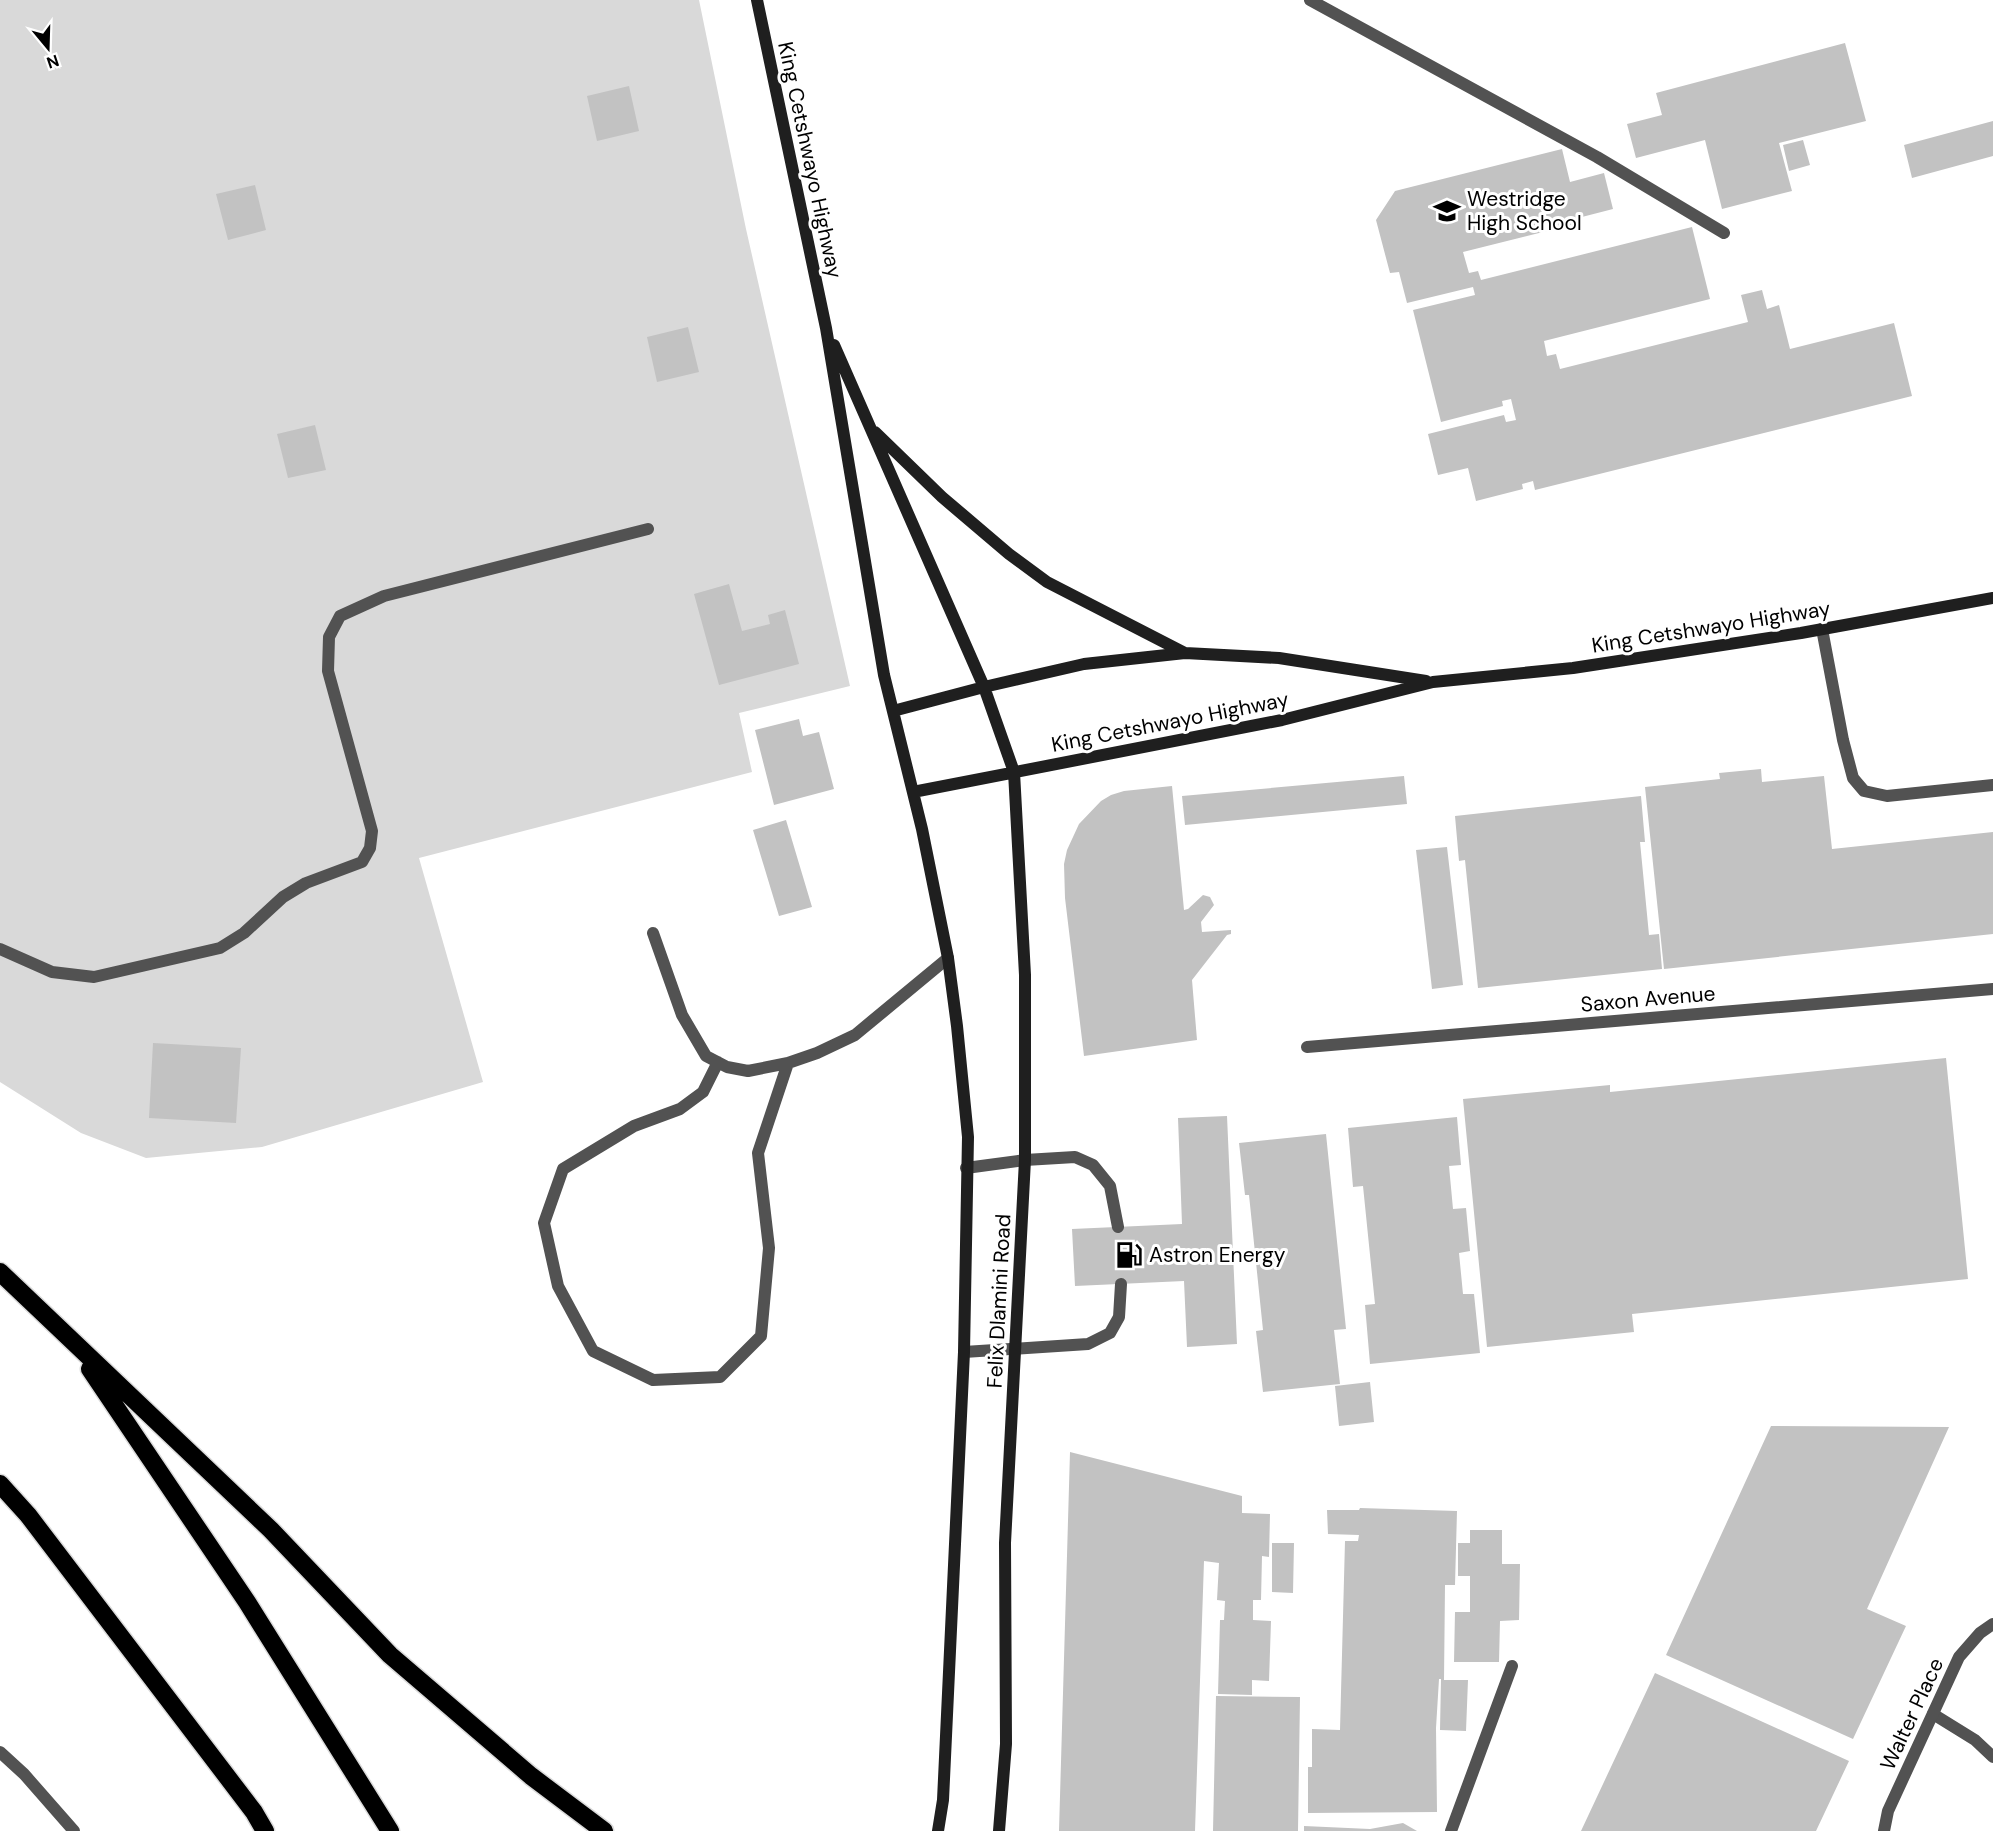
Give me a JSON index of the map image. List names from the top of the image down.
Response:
{
  "streets": {
    "main road": ["King Cetshwayo Highway", "Felix Dlamini Road"],
    "street": ["Saxon Avenue", "Walter Place"]
  },
  "crossings": [
    ["King Cetshwayo Highway", "Felix Dlamini Road"]
  ],
  "places": {
    "school or university": ["Westridge High School"],
    "fuel station": ["Astron Energy"]
  },
  "north": "bottom"
}
